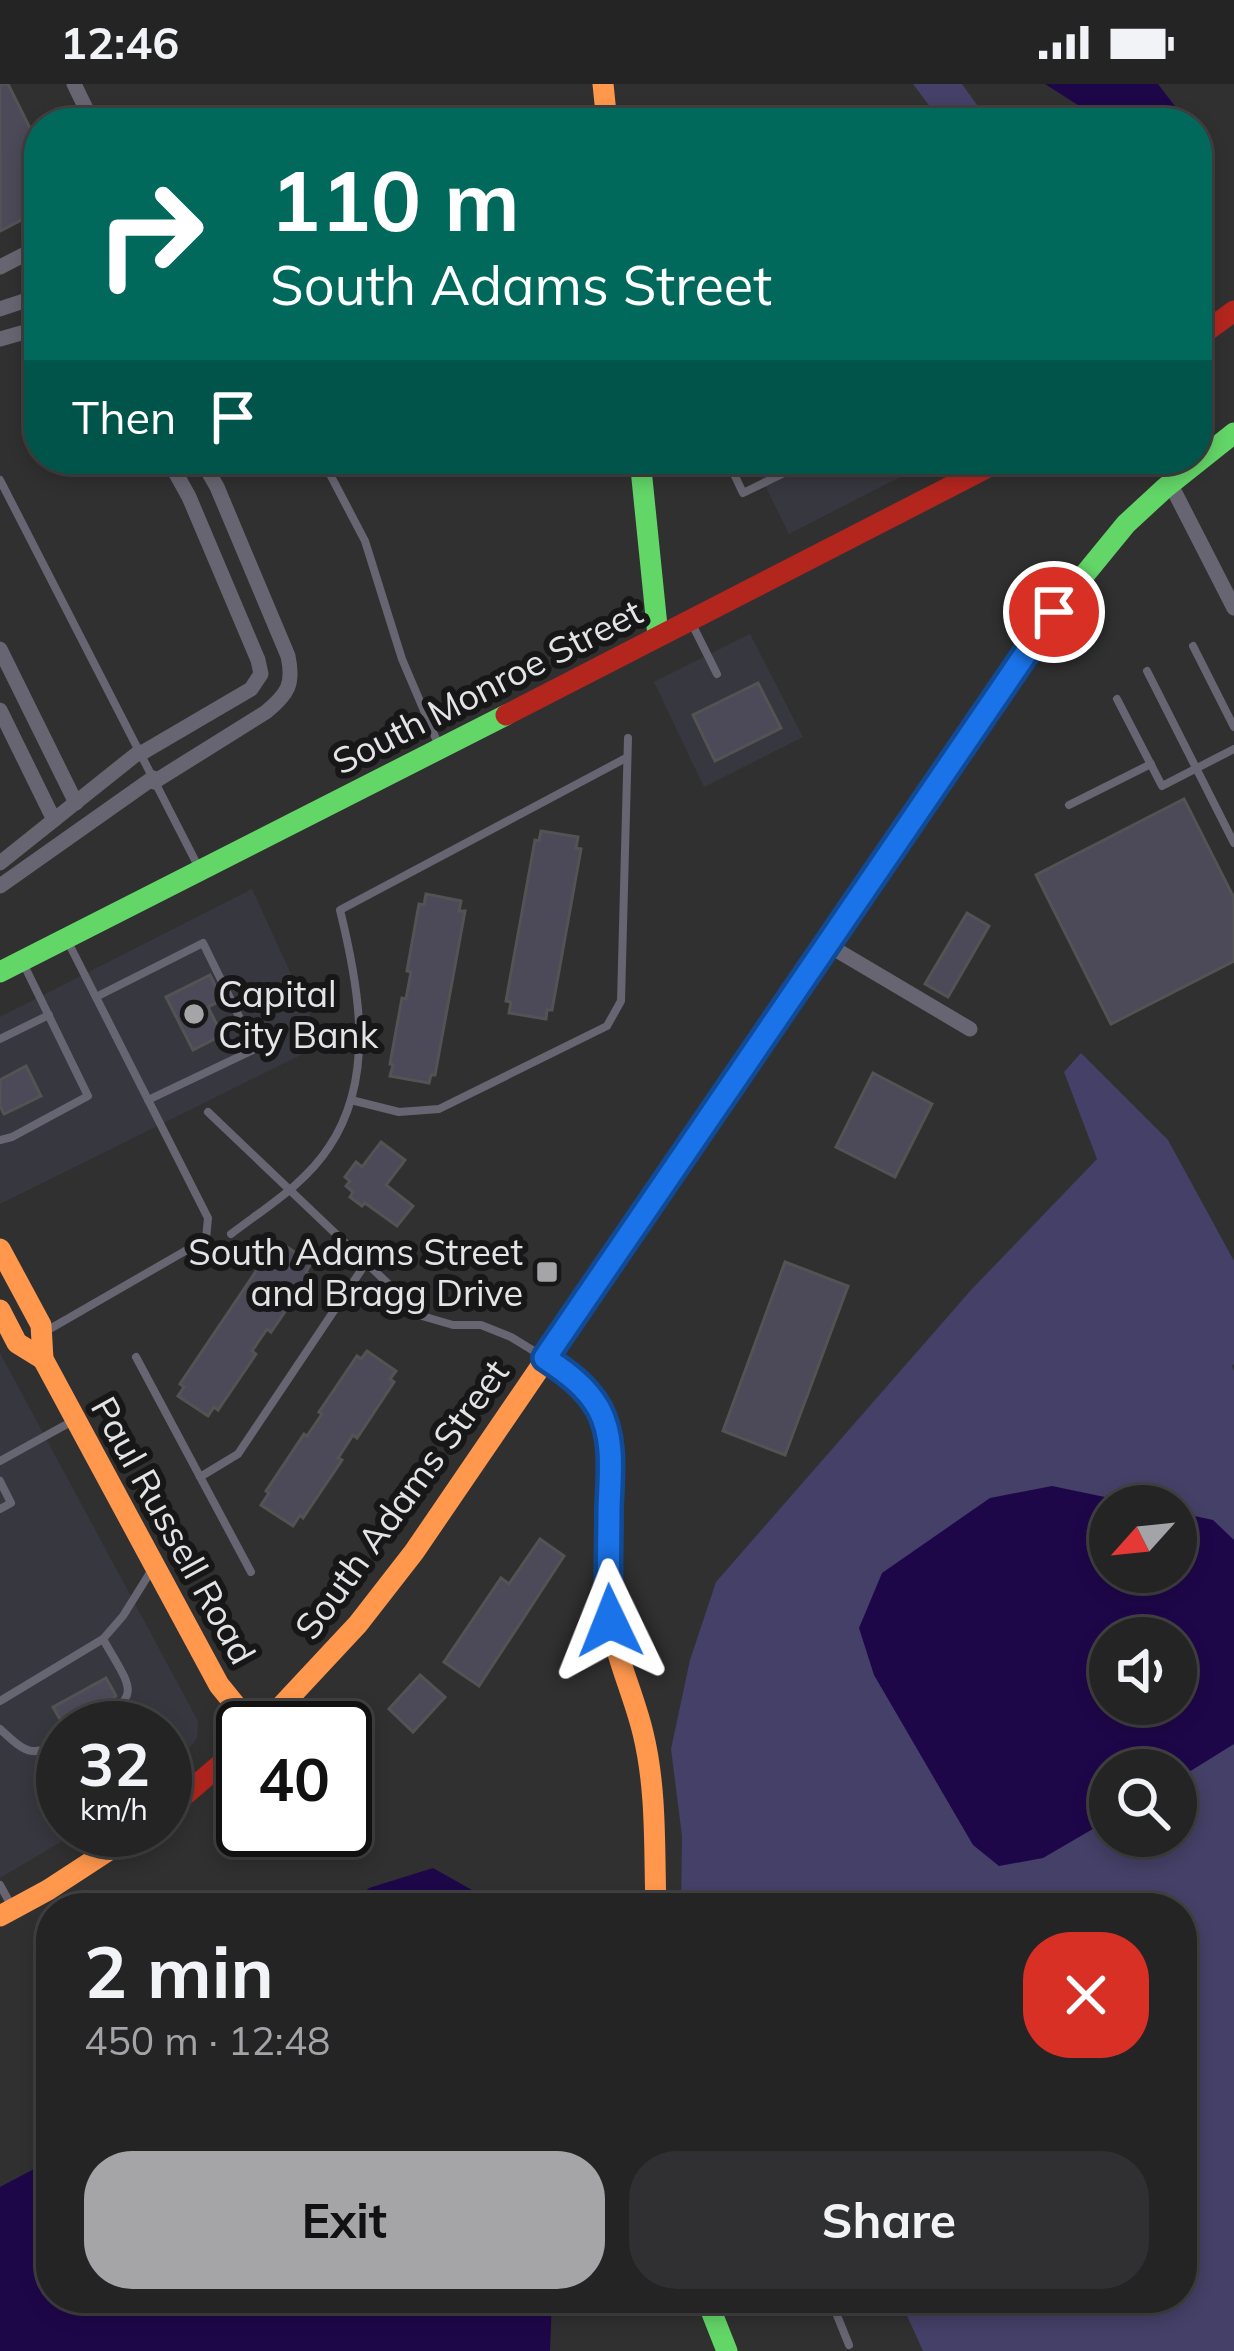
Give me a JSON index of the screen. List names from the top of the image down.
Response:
{
  "streets": {
    "main road": ["South Monroe Street", "South Adams Street", "Paul Russell Road"]
  },
  "places": {
    "other": ["Capital City Bank"],
    "transit": ["South Adams Street and Bragg Drive"]
  },
  "north": "bottom left",
  "page": {
    "status": "12:46",
    "turn": ["110 m", "South Adams Street"],
    "then": "Then",
    "speed": "32 km/h",
    "limit": "40",
    "heading": ["2 min", "450 m · 12:48"],
    "buttons": ["Exit", "Share"]
  }
}
